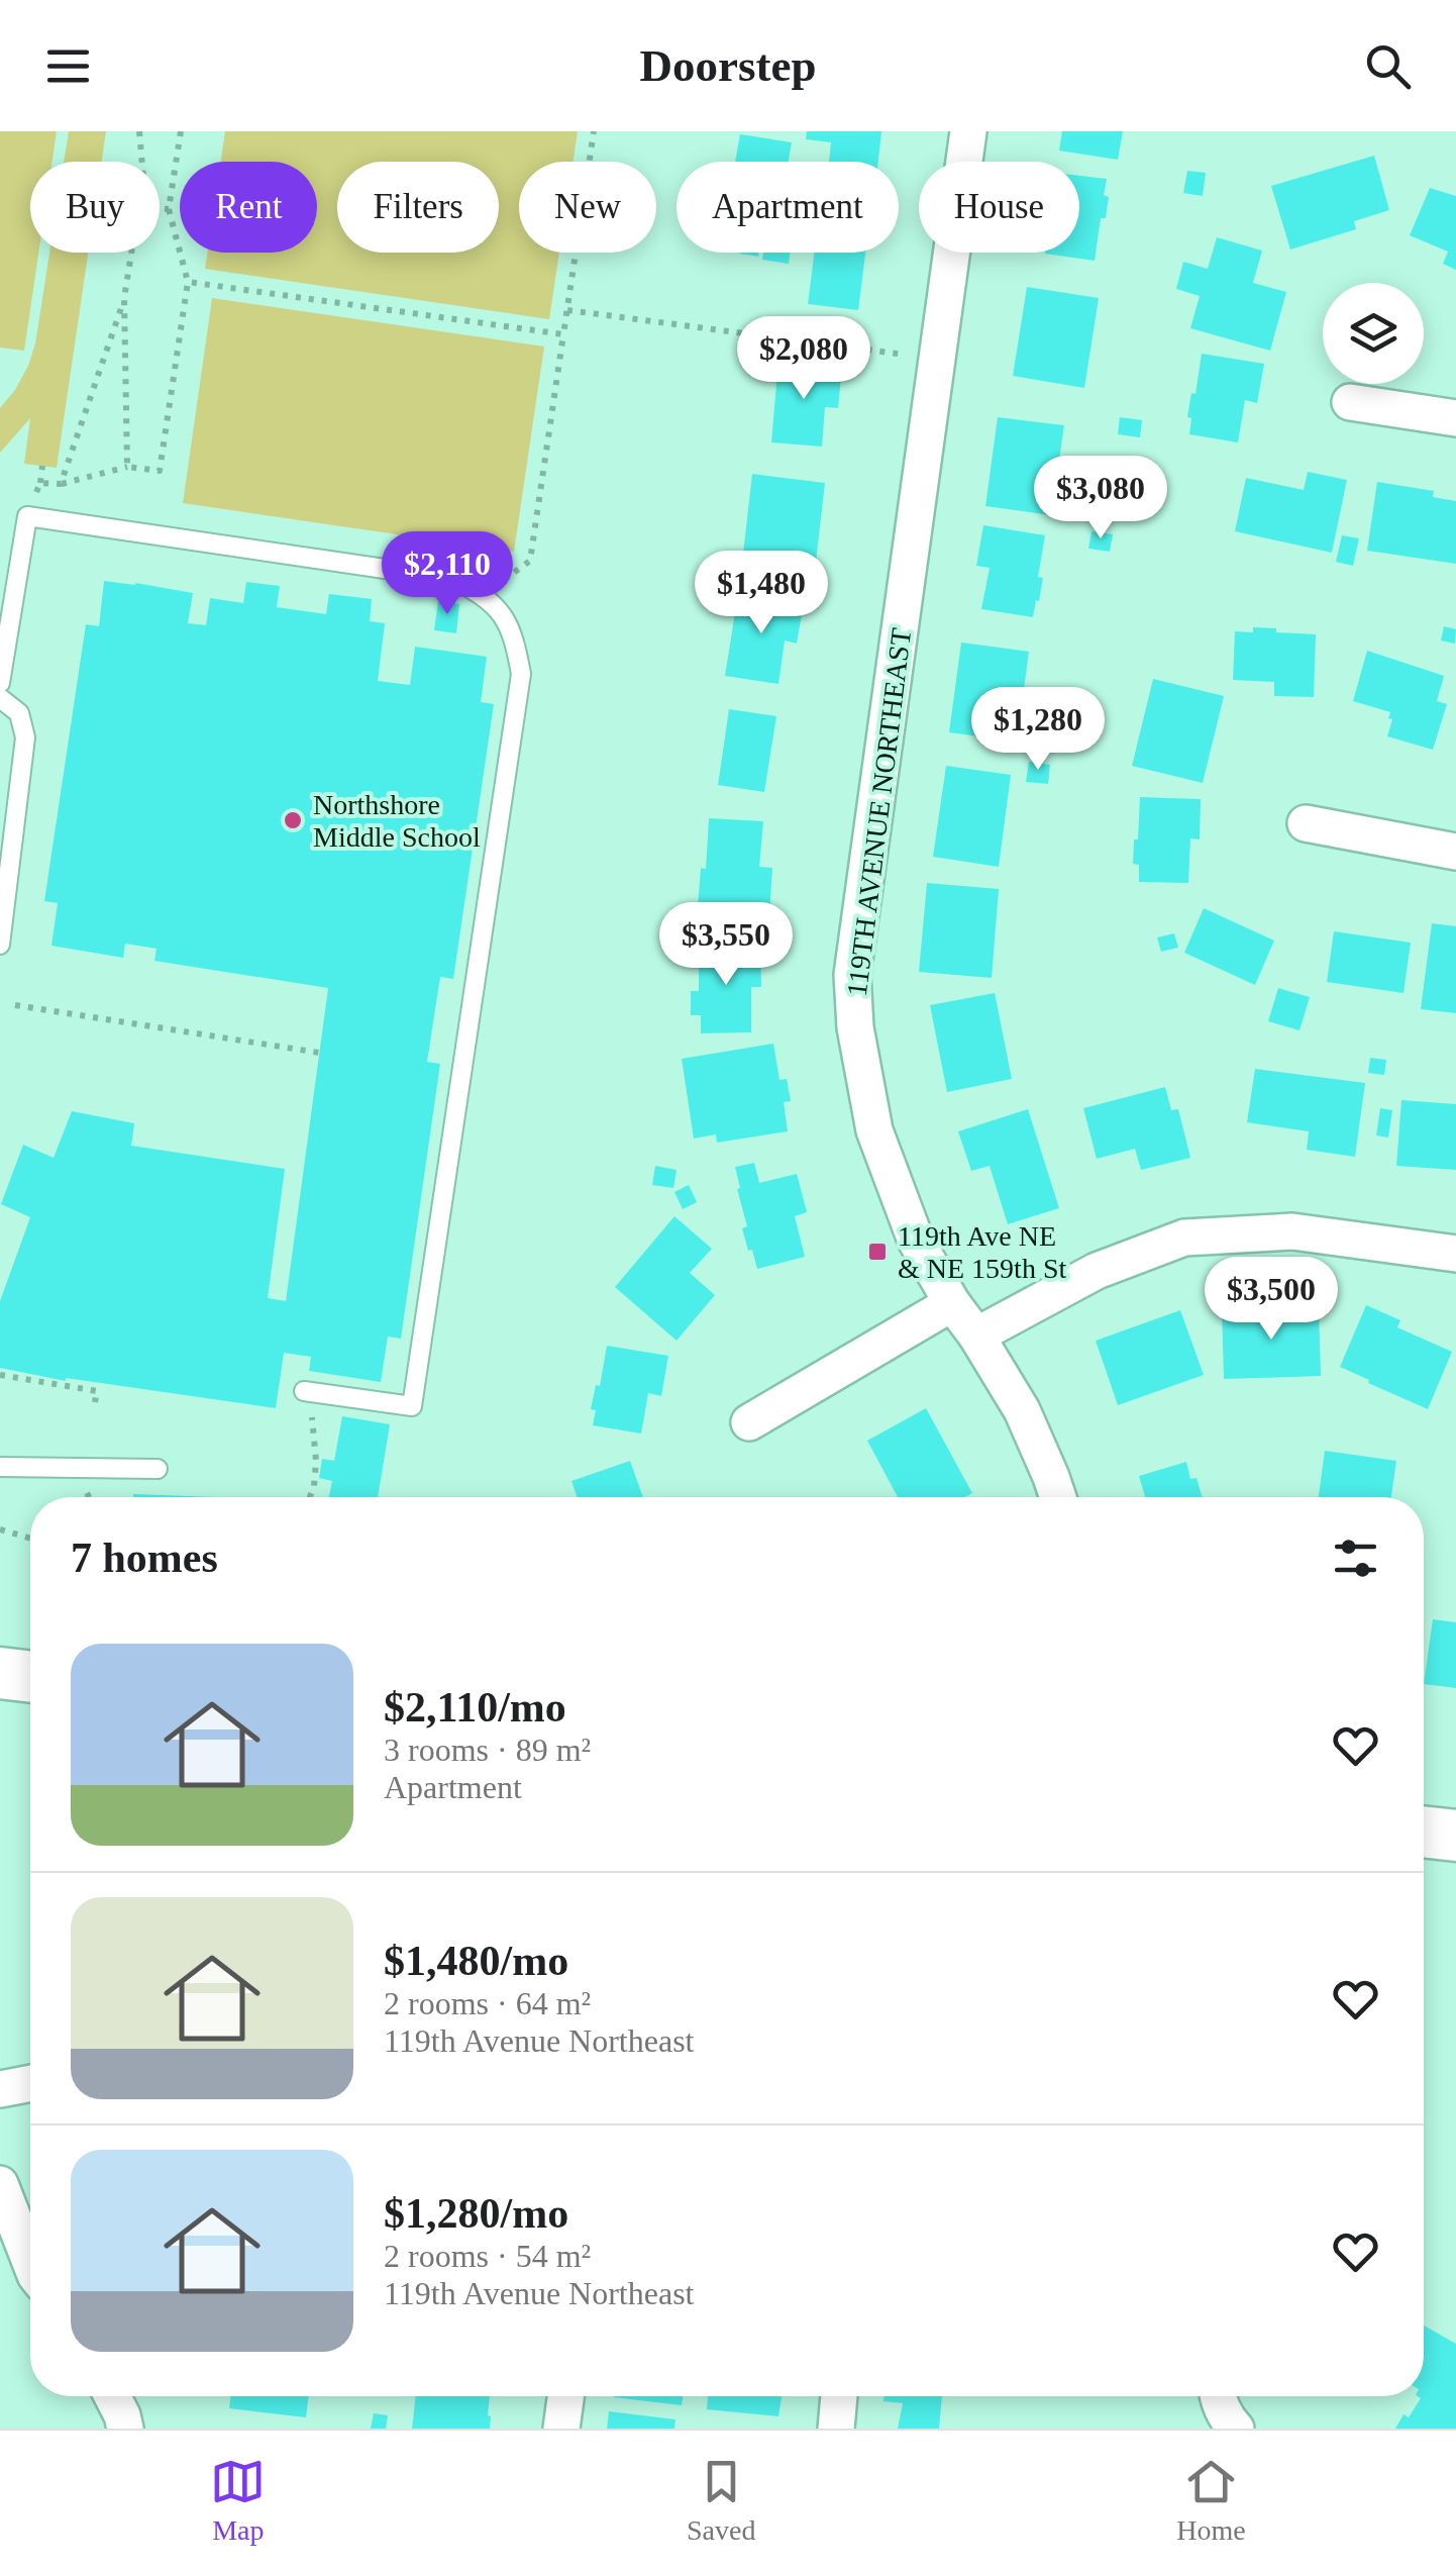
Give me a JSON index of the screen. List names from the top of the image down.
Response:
{
  "streets": {
    "street": ["119TH AVENUE NORTHEAST"]
  },
  "places": {
    "other": ["Northshore Middle School"],
    "transit": ["119th Ave NE & NE 159th St"]
  },
  "page": {
    "header": "Doorstep",
    "chip": [
      "Buy",
      "Rent",
      "Filters",
      "New",
      "Apartment",
      "House"
    ],
    "price": [
      "$2,080",
      "$3,080",
      "$2,110",
      "$1,480",
      "$1,280",
      "$3,550",
      "$3,500"
    ],
    "heading": "7 homes",
    "list": [
      {
        "name": "$2,110/mo",
        "note": "3 rooms · 89 m² · Apartment"
      },
      {
        "name": "$1,480/mo",
        "note": "2 rooms · 64 m² · 119th Avenue Northeast"
      },
      {
        "name": "$1,280/mo",
        "note": "2 rooms · 54 m² · 119th Avenue Northeast"
      }
    ],
    "tabs": ["Map", "Saved", "Home"]
  }
}
